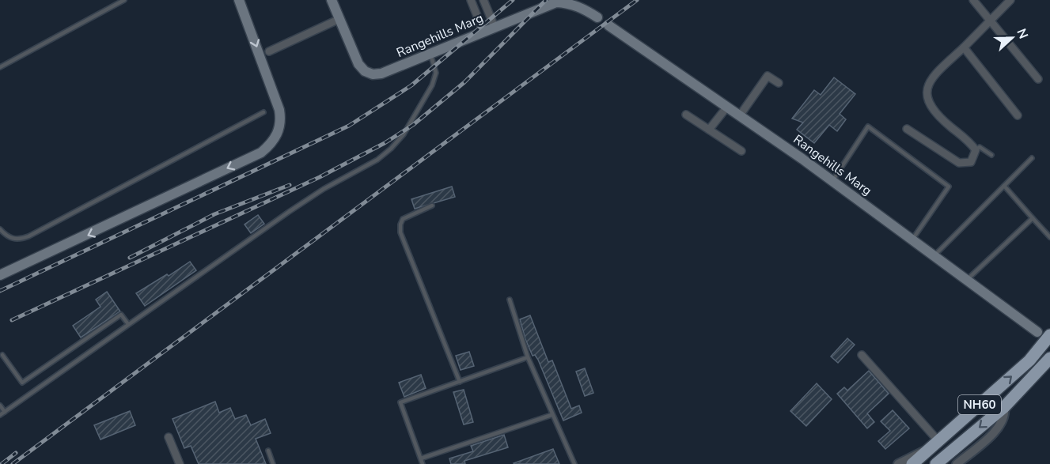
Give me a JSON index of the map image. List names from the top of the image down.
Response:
{
  "streets": {
    "highway": ["NH60"],
    "main road": ["Rangehills Marg"]
  },
  "crossings": [
    ["Rangehills Marg", "NH60"]
  ],
  "north": "right"
}
